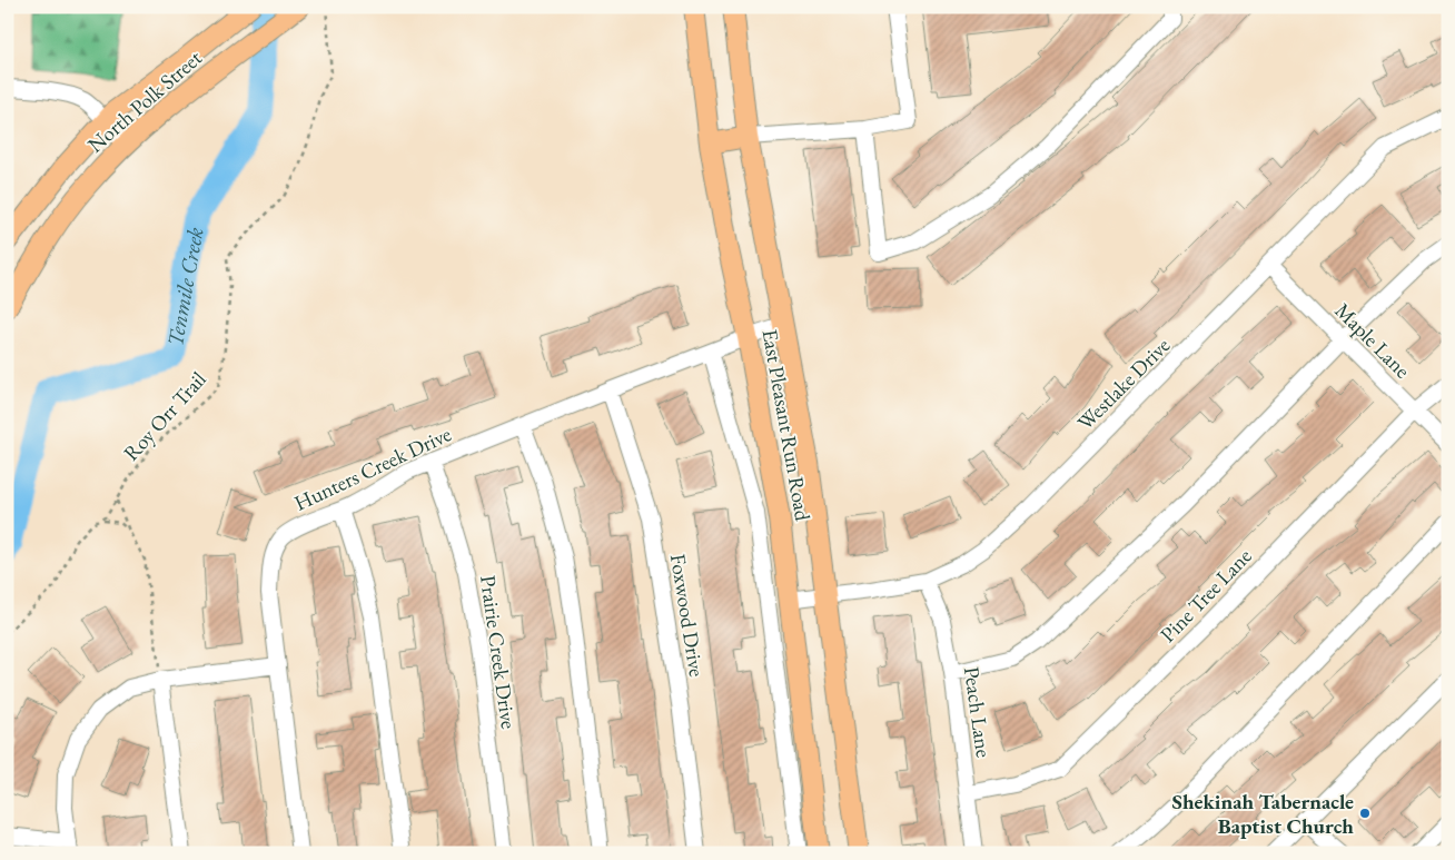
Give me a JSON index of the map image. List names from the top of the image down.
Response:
{
  "streets": {
    "main road": ["North Polk Street", "East Pleasant Run Road"],
    "street": [
      "Maple Lane",
      "Westlake Drive",
      "Hunters Creek Drive",
      "Pine Tree Lane",
      "Foxwood Drive",
      "Prairie Creek Drive",
      "Peach Lane"
    ],
    "path": ["Roy Orr Trail"]
  },
  "crossings": [
    ["Maple Lane", "Westlake Drive"],
    ["Maple Lane", "Pine Tree Lane"],
    ["Westlake Drive", "East Pleasant Run Road"],
    ["Westlake Drive", "Peach Lane"],
    ["East Pleasant Run Road", "Hunters Creek Drive"],
    ["Hunters Creek Drive", "Foxwood Drive"],
    ["Hunters Creek Drive", "Prairie Creek Drive"],
    ["Pine Tree Lane", "Peach Lane"]
  ],
  "water": ["Tenmile Creek"],
  "places": ["Shekinah Tabernacle Baptist Church"]
}
